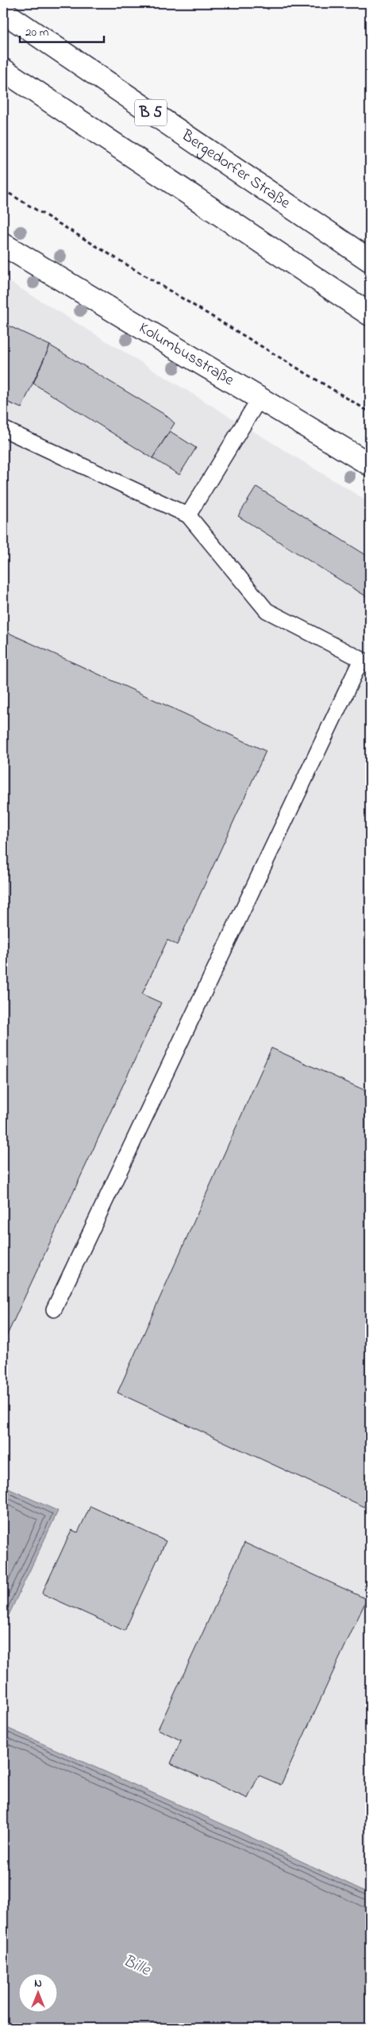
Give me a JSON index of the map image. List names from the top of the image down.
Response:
{
  "streets": {
    "main road": ["B 5", "Bergedorfer Straße", "Kolumbusstraße"]
  },
  "water": ["Bille"],
  "scale_bar": "20 m",
  "north": "top"
}
